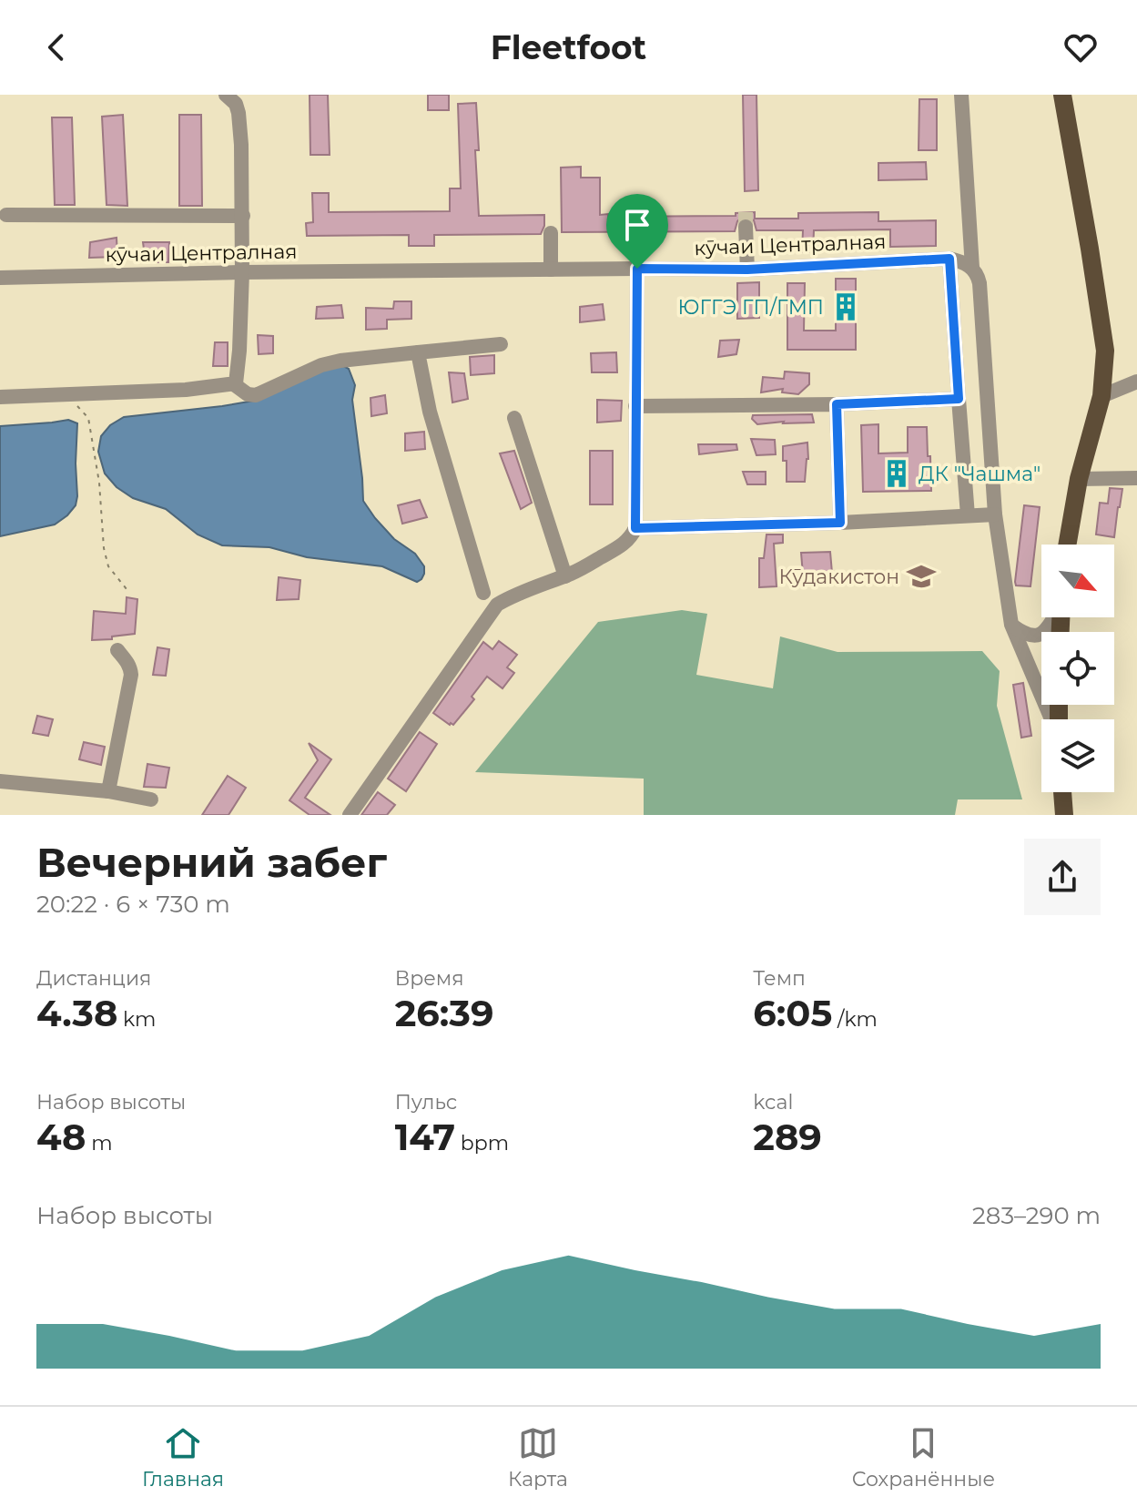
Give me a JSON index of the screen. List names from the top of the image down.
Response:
{
  "streets": {
    "street": ["кӯчаи Централная"]
  },
  "places": {
    "building": ["ЮГГЭ ГП/ГМП", "ДК \"Чашма\""],
    "school or university": ["Кӯдакистон"]
  },
  "north": "bottom right",
  "page": {
    "header": "Fleetfoot",
    "heading": ["Вечерний забег", "20:22 · 6 × 730 m"],
    "stats": [
      ["Дистанция", "4.38 km"],
      ["Время", "26:39"],
      ["Темп", "6:05 /km"],
      ["Набор высоты", "48 m"],
      ["Пульс", "147 bpm"],
      ["kcal", "289"]
    ],
    "chart": ["Набор высоты", "283–290 m"],
    "tabs": ["Главная", "Карта", "Сохранённые"]
  }
}
